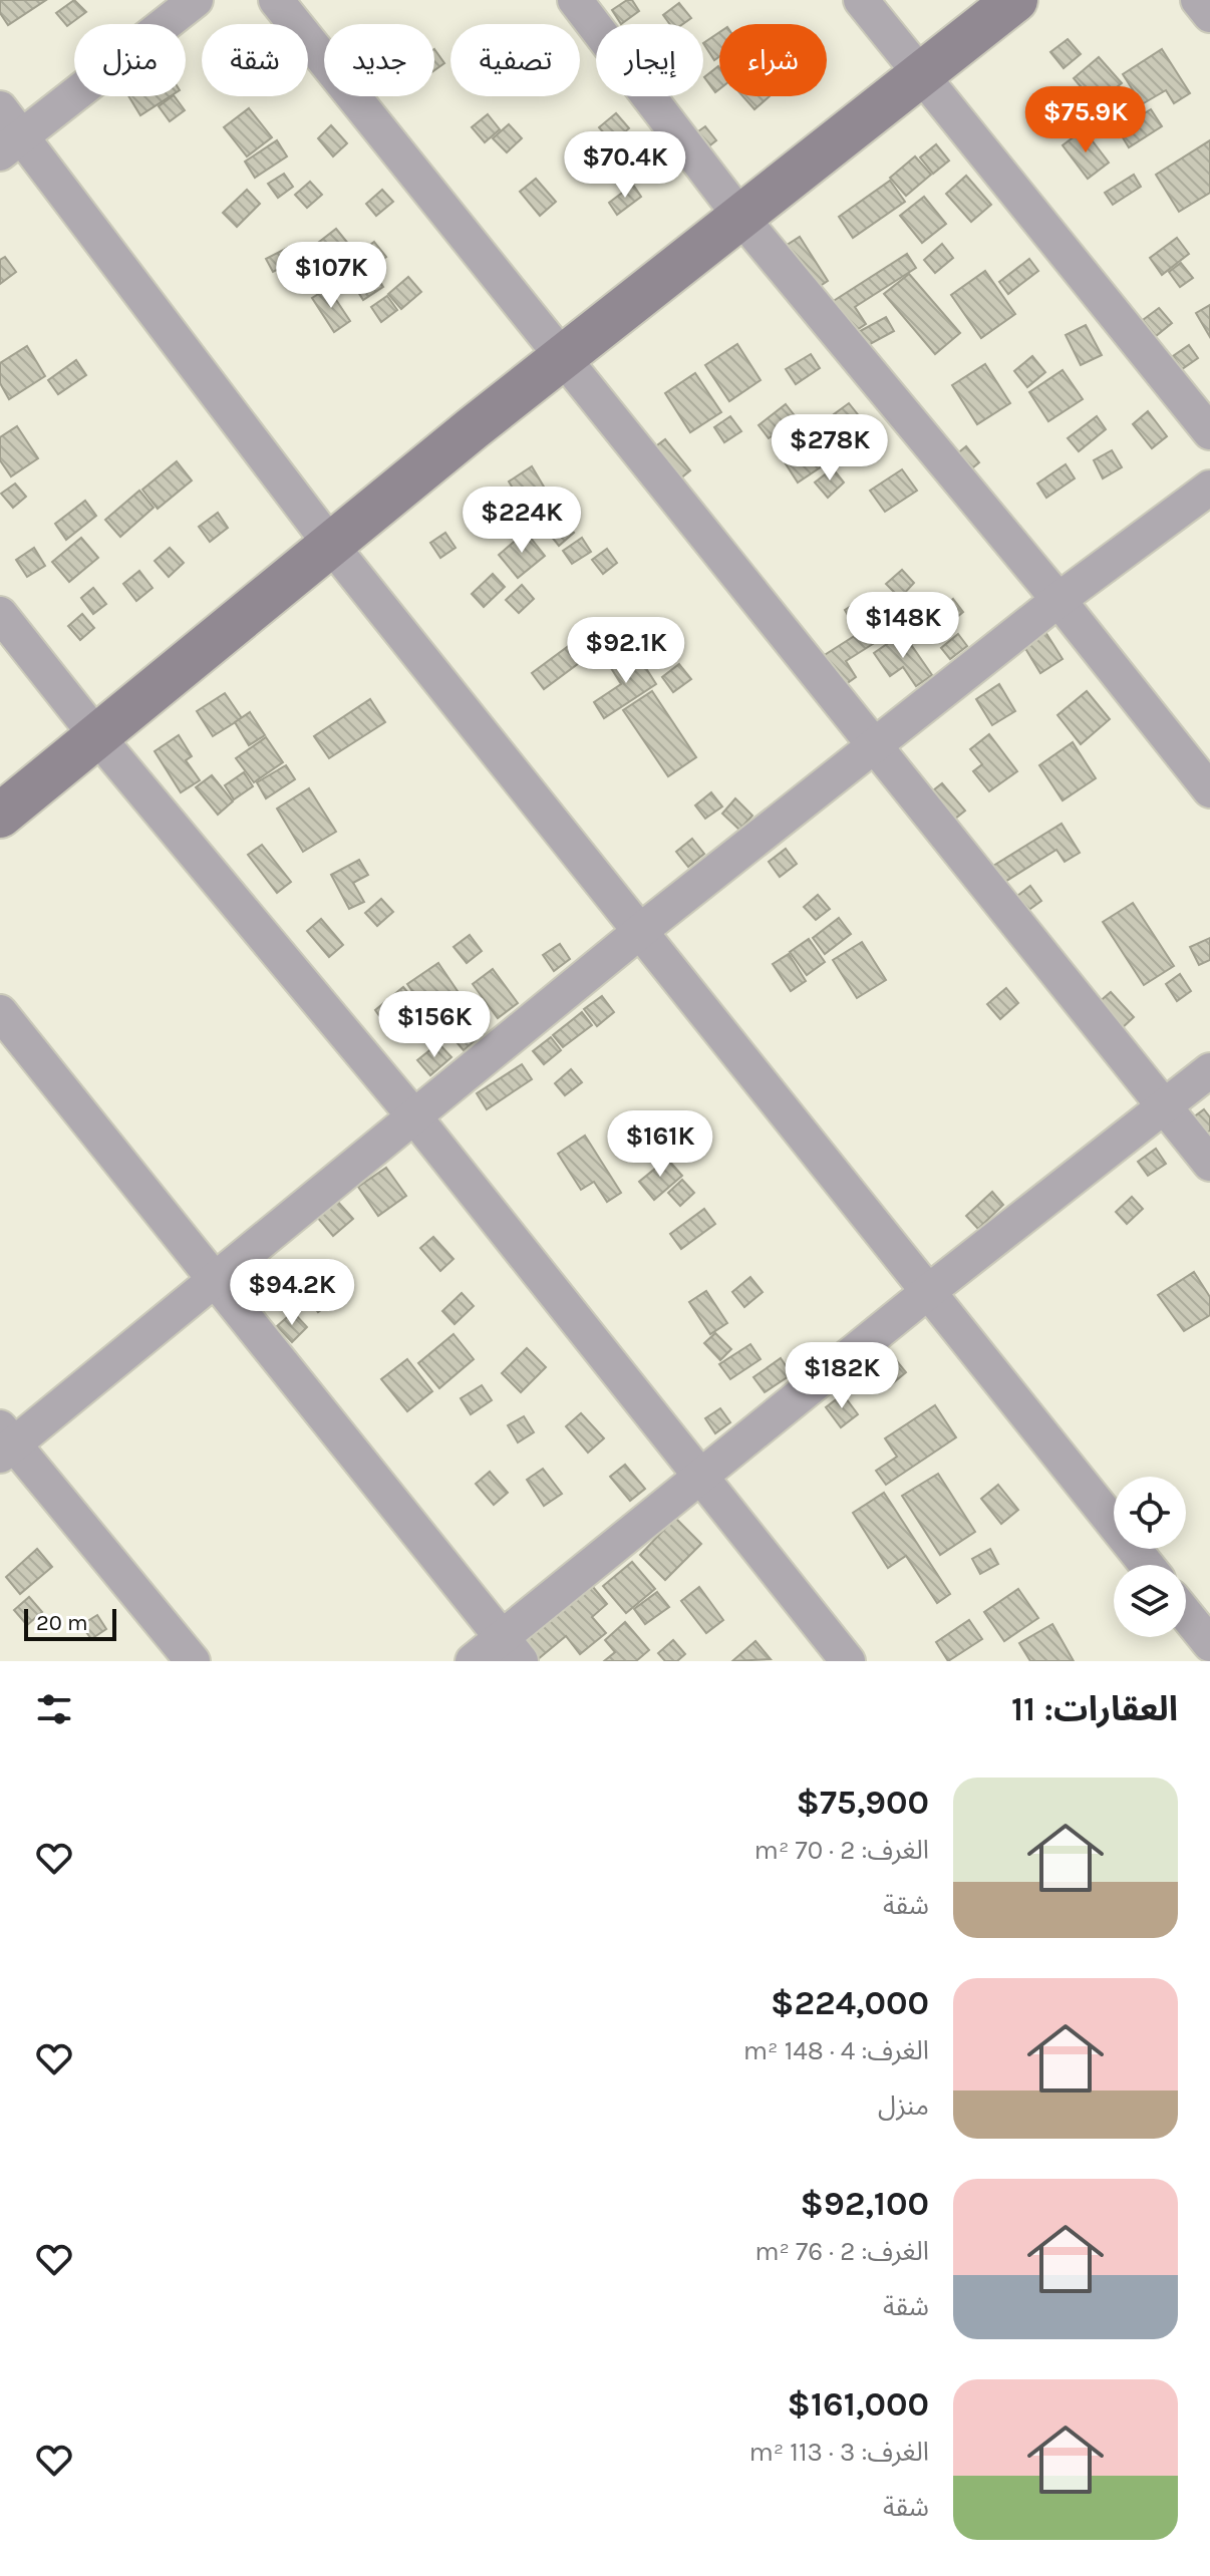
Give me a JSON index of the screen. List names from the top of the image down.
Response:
{
  "scale_bar": "20 m",
  "page": {
    "chip": [
      "شراء",
      "إيجار",
      "تصفية",
      "جديد",
      "شقة",
      "منزل"
    ],
    "price": [
      "$75.9K",
      "$70.4K",
      "$107K",
      "$278K",
      "$224K",
      "$148K",
      "$92.1K",
      "$156K",
      "$161K",
      "$94.2K",
      "$182K"
    ],
    "scale": "20 m",
    "heading": "العقارات: 11",
    "list": [
      {
        "name": "$75,900",
        "note": "الغرف: 2 · 70 m² · شقة"
      },
      {
        "name": "$224,000",
        "note": "الغرف: 4 · 148 m² · منزل"
      },
      {
        "name": "$92,100",
        "note": "الغرف: 2 · 76 m² · شقة"
      },
      {
        "name": "$161,000",
        "note": "الغرف: 3 · 113 m² · شقة"
      }
    ]
  }
}
